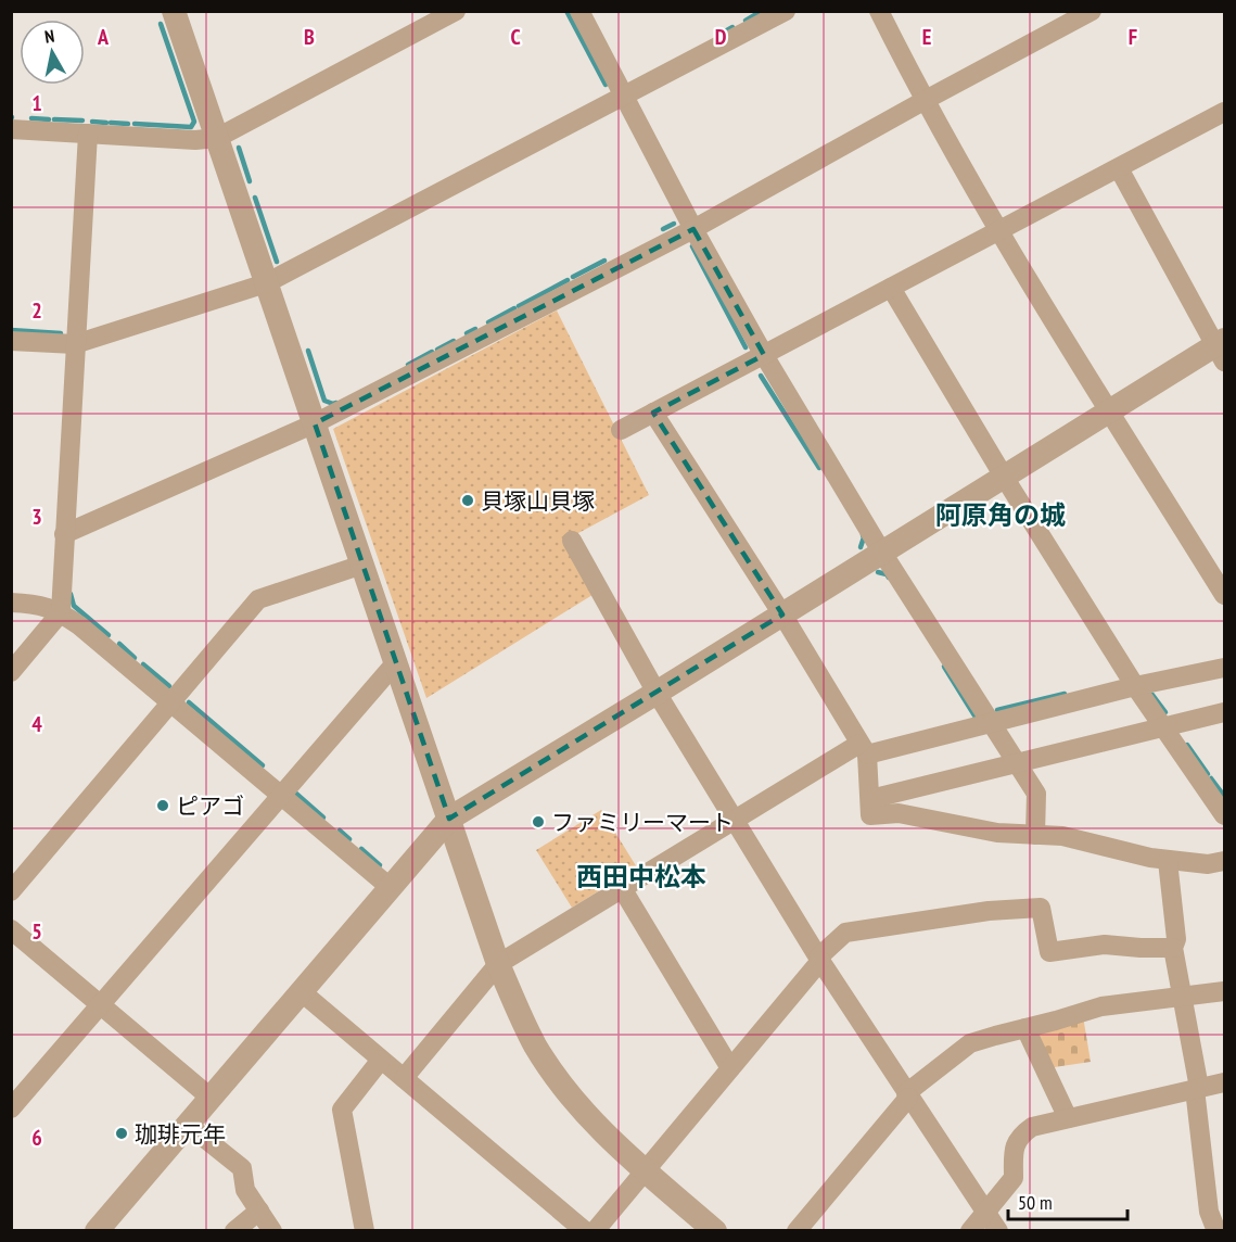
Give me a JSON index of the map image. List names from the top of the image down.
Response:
{
  "districts": ["阿原角の城", "西田中松本"],
  "places": [
    "貝塚山貝塚",
    "ピアゴ",
    "ファミリーマート",
    "珈琲元年"
  ],
  "scale_bar": "50 m",
  "north": "top",
  "grid": {
    "columns": [
      "A",
      "B",
      "C",
      "D",
      "E",
      "F"
    ],
    "rows": [
      "1",
      "2",
      "3",
      "4",
      "5",
      "6"
    ]
  }
}
